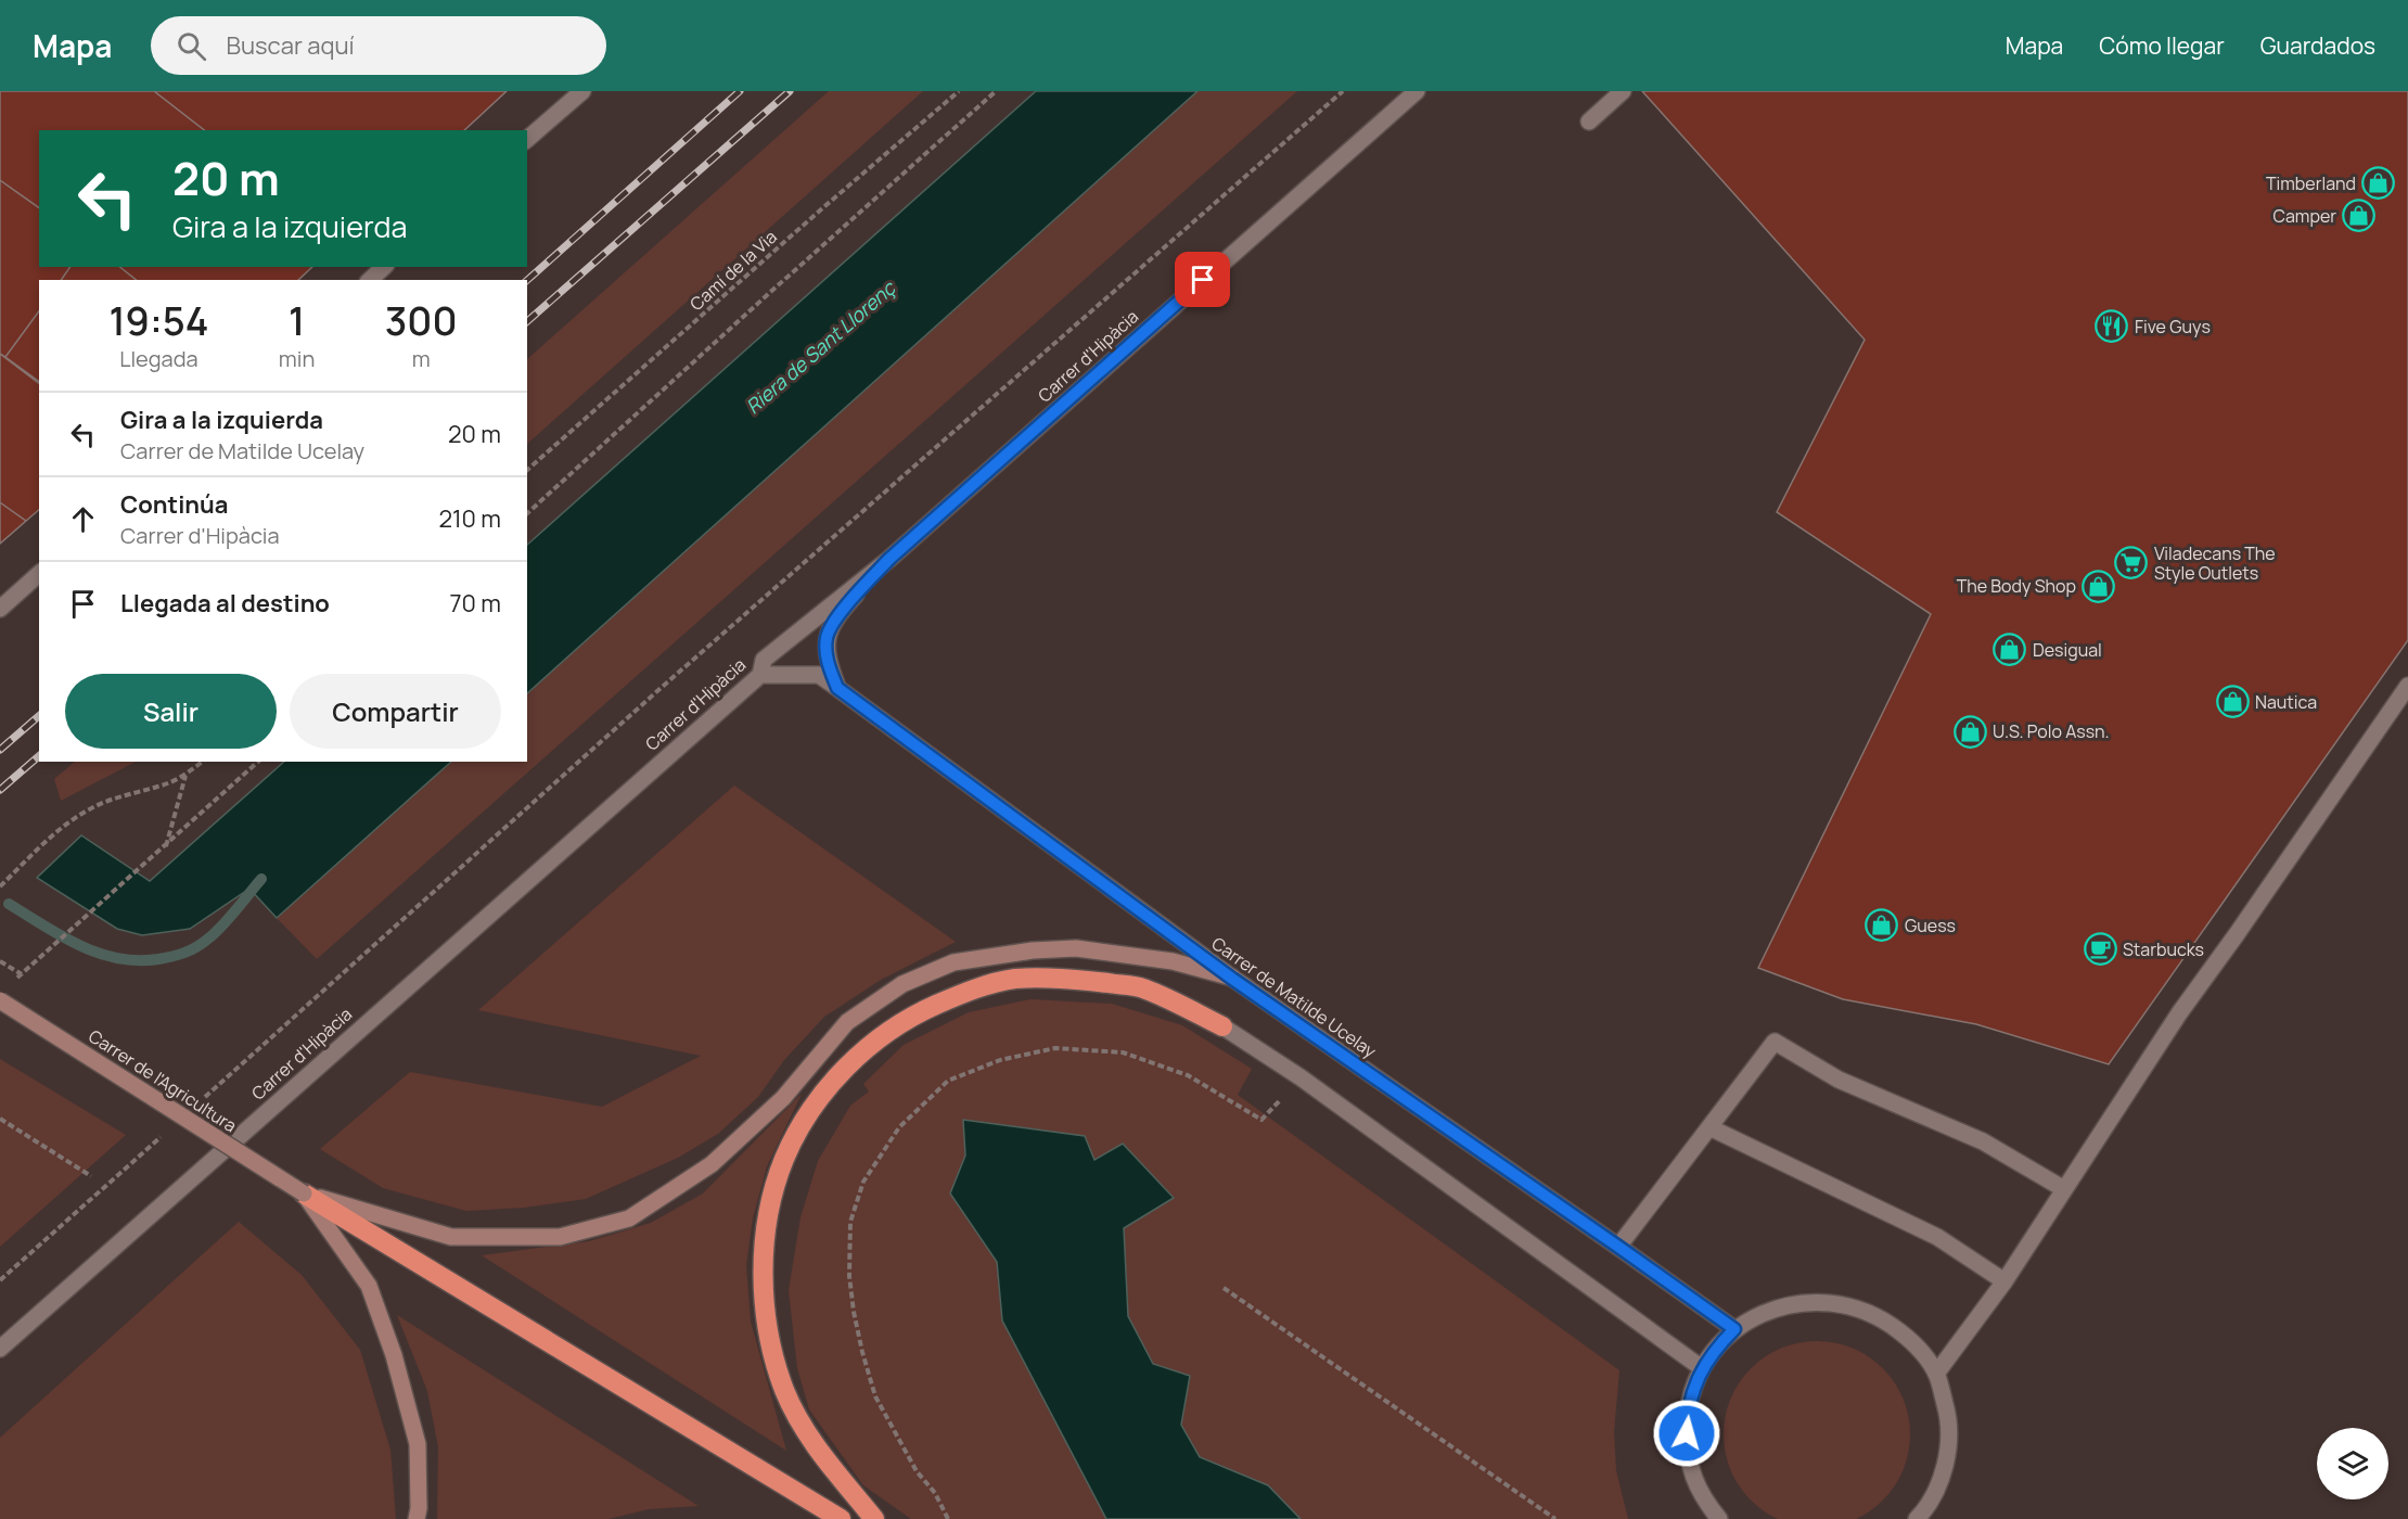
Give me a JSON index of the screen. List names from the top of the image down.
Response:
{
  "streets": {
    "street": ["Carrer d'Hipàcia", "Carrer de Matilde Ucelay", "Carrer de l'Agricultura"],
    "path": ["Camí de la Via"]
  },
  "crossings": [
    ["Carrer d'Hipàcia", "Carrer de Matilde Ucelay"]
  ],
  "water": ["Riera de Sant Llorenç"],
  "places": {
    "shop": [
      "Timberland",
      "Camper",
      "The Body Shop",
      "Desigual",
      "Nautica",
      "U.S. Polo Assn.",
      "Guess"
    ],
    "restaurant": ["Five Guys"],
    "supermarket": ["Viladecans The Style Outlets"],
    "cafe": ["Starbucks"]
  },
  "page": {
    "header": "Mapa",
    "search": "Buscar aquí",
    "nav": ["Mapa", "Cómo llegar", "Guardados"],
    "turn": ["20 m", "Gira a la izquierda"],
    "eta": [
      "19:54",
      "Llegada",
      "1",
      "min",
      "300",
      "m"
    ],
    "list": [
      {
        "name": "Gira a la izquierda",
        "note": "Carrer de Matilde Ucelay",
        "value": "20 m"
      },
      {
        "name": "Continúa",
        "note": "Carrer d'Hipàcia",
        "value": "210 m"
      },
      {
        "name": "Llegada al destino",
        "value": "70 m"
      }
    ],
    "buttons": ["Salir", "Compartir"]
  }
}
